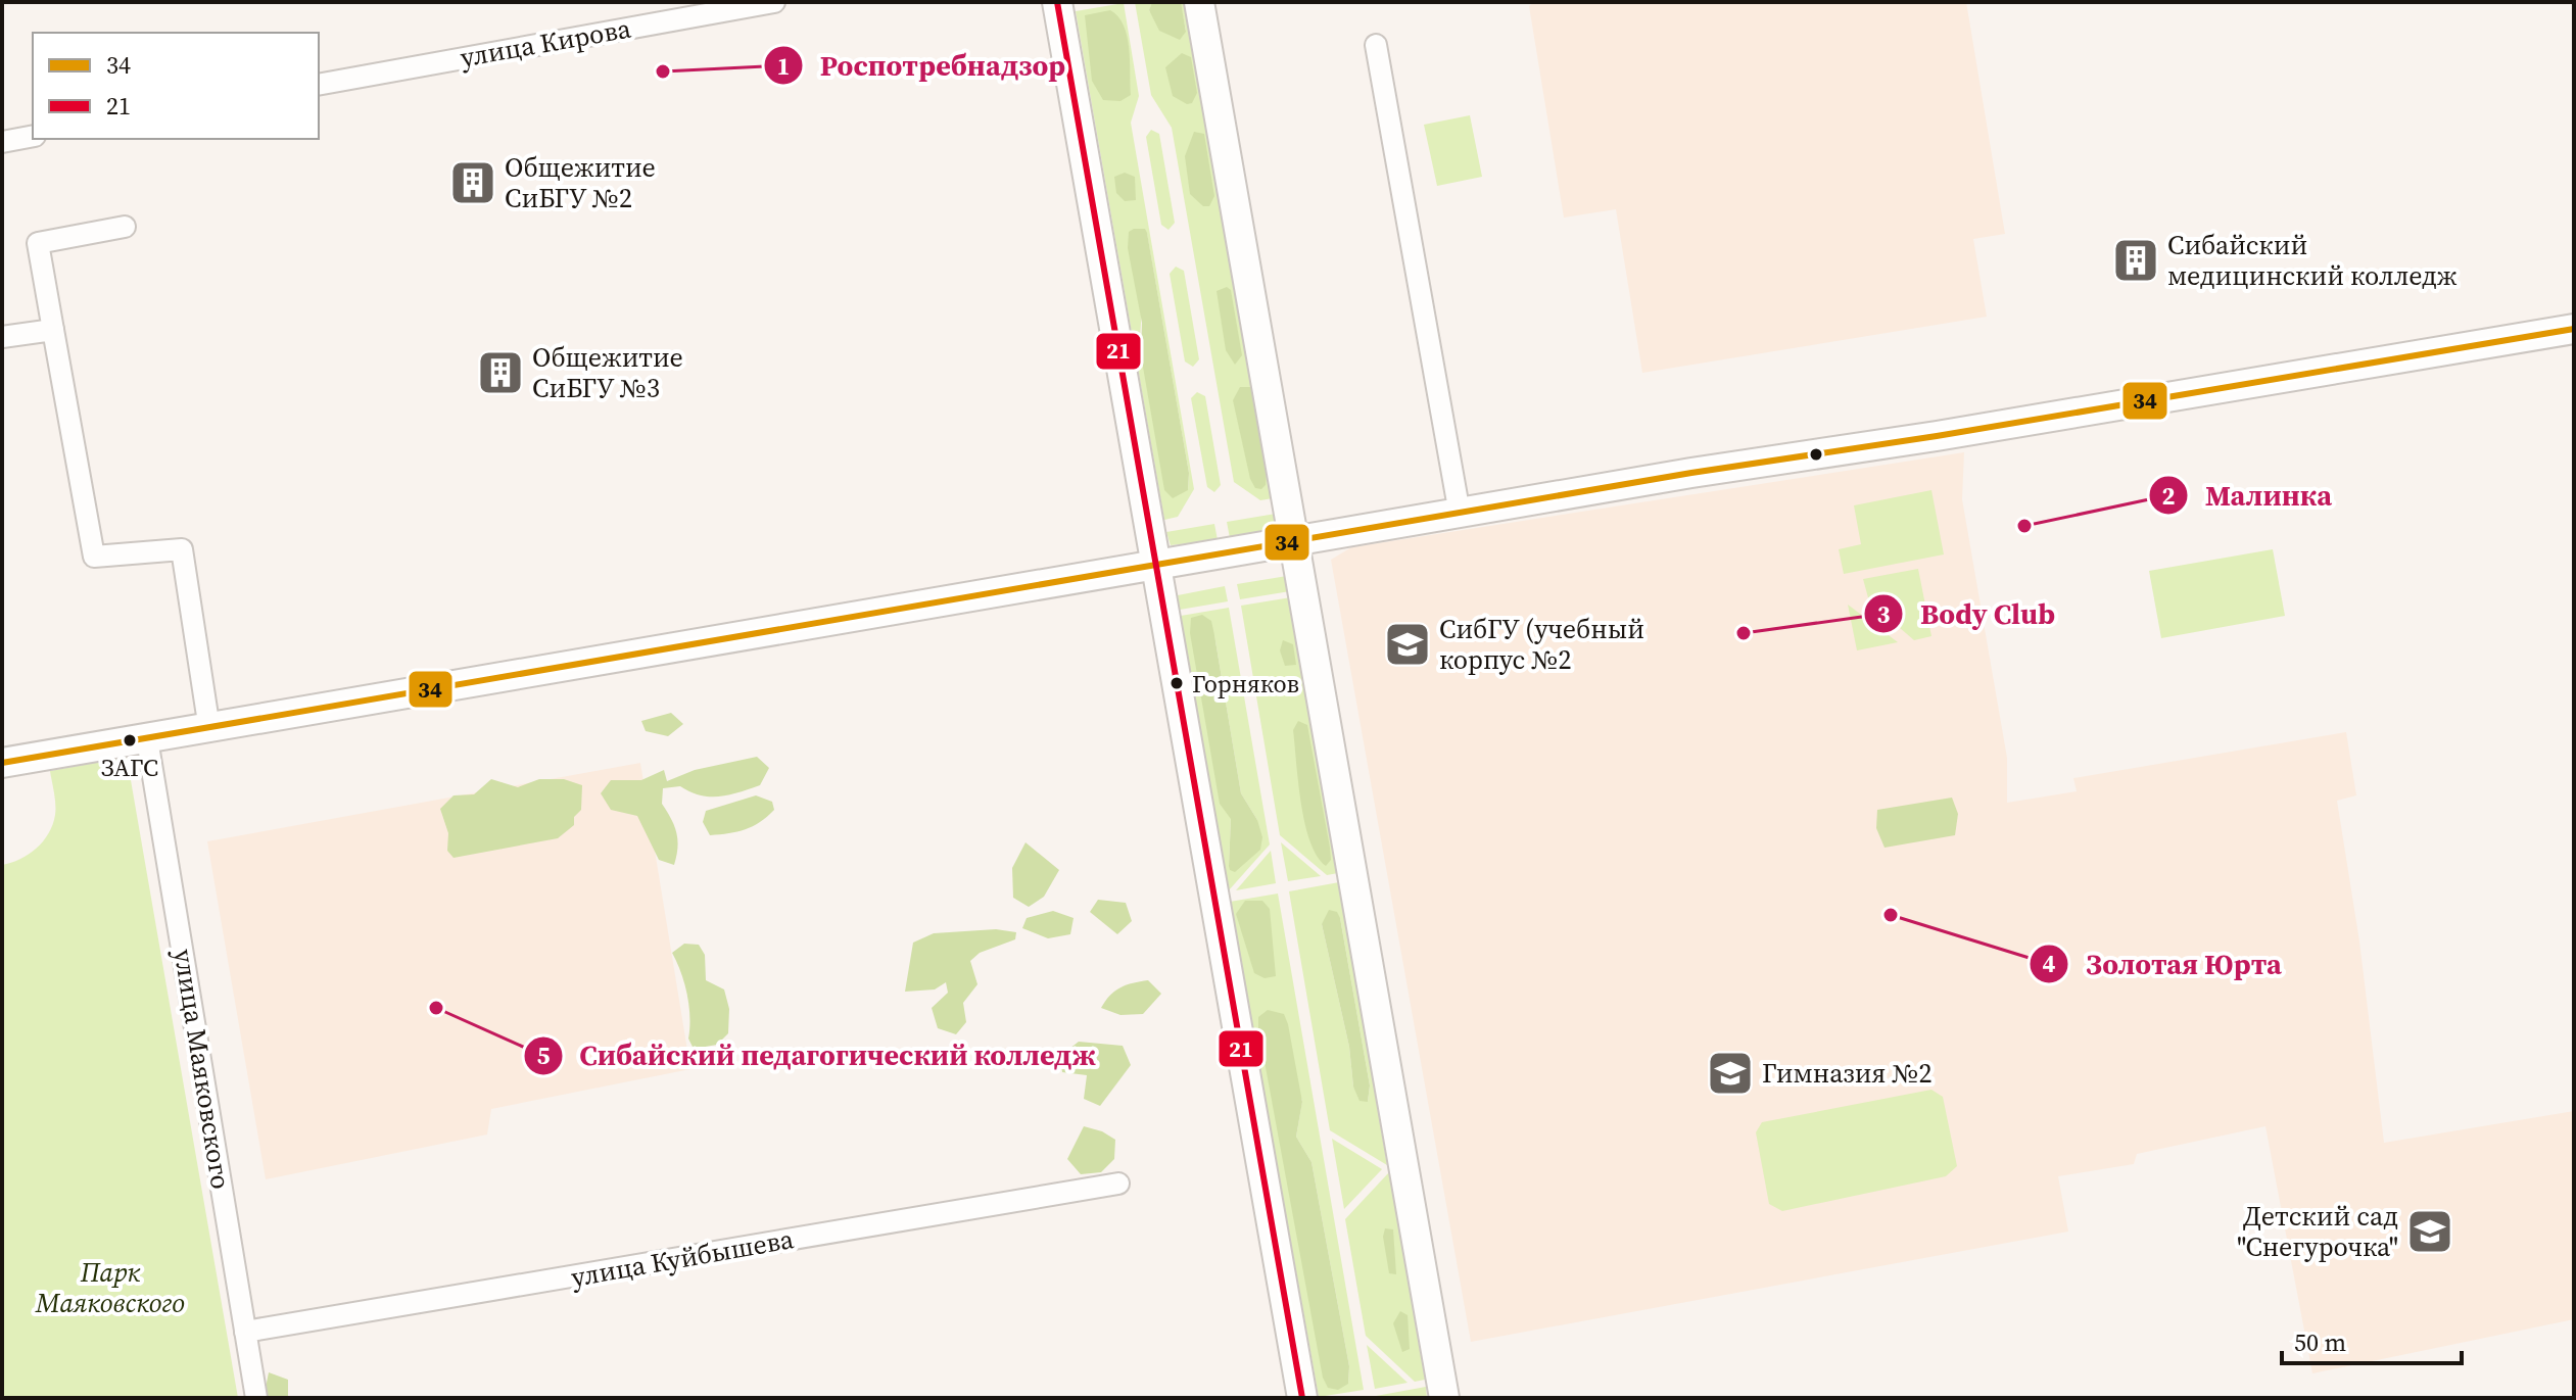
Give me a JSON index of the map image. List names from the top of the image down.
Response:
{
  "streets": {
    "street": ["улица Кирова", "улица Маяковского", "улица Куйбышева"]
  },
  "crossings": [
    ["улица Маяковского", "улица Куйбышева"]
  ],
  "parks": ["Парк Маяковского"],
  "places": {
    "other": [
      "Роспотребнадзор",
      "Малинка",
      "Body Club",
      "Горняков",
      "ЗАГС",
      "Золотая Юрта",
      "Сибайский педагогический колледж"
    ],
    "building": ["Общежитие СиБГУ №2", "Сибайский медицинский колледж", "Общежитие СиБГУ №3"],
    "school or university": ["СибГУ (учебный корпус №2", "Гимназия №2", "Детский сад \"Снегурочка\""]
  },
  "lines": ["transit line 21", "transit line 34"],
  "legend": ["34", "21"],
  "scale_bar": "50 m"
}
